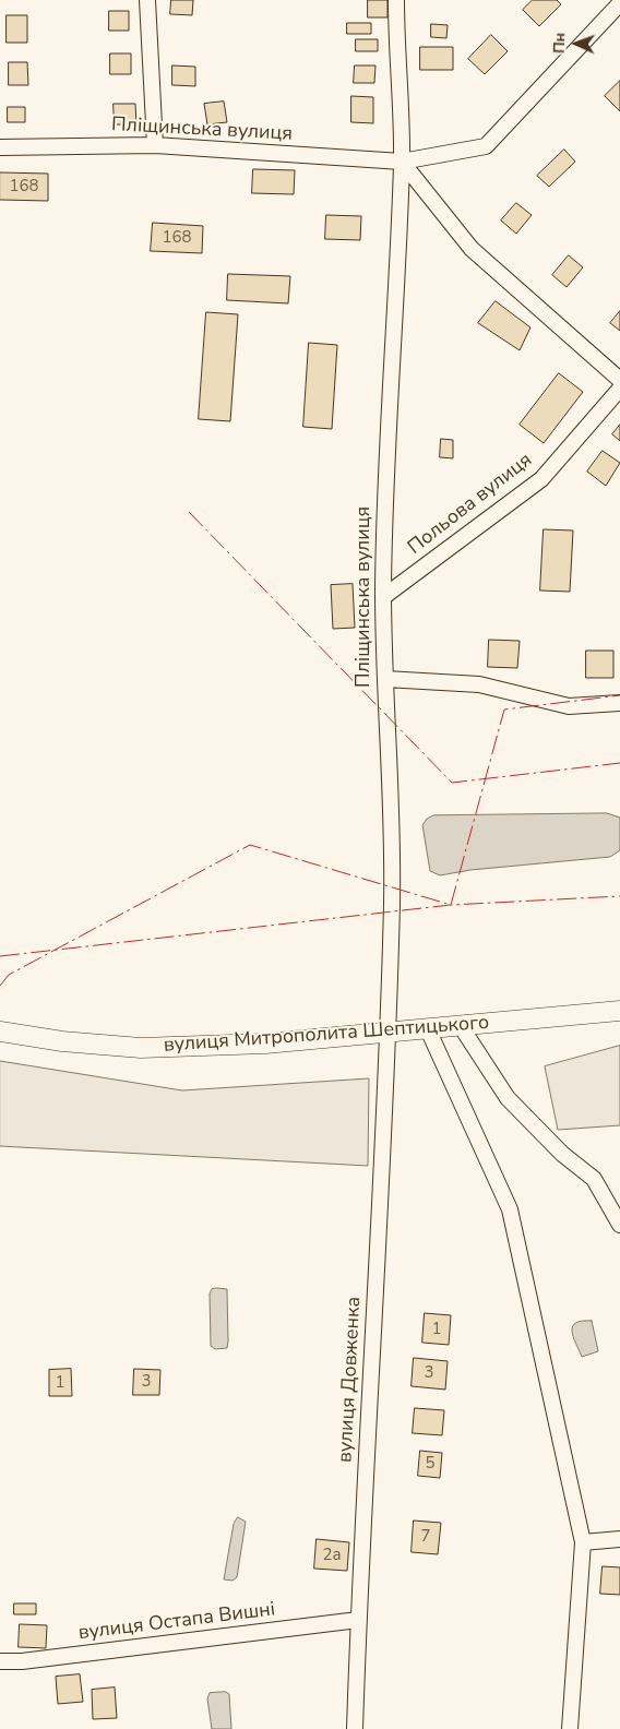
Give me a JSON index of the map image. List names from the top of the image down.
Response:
{
  "streets": {
    "main road": ["вулиця Митрополита Шептицького"],
    "street": [
      "Пліщинська вулиця",
      "Польова вулиця",
      "вулиця Довженка",
      "вулиця Остапа Вишні"
    ]
  },
  "crossings": [
    ["Пліщинська вулиця", "Польова вулиця"],
    ["Пліщинська вулиця", "вулиця Митрополита Шептицького"],
    ["Пліщинська вулиця", "вулиця Довженка"],
    ["вулиця Митрополита Шептицького", "вулиця Довженка"],
    ["вулиця Довженка", "вулиця Остапа Вишні"]
  ],
  "house_numbers": [
    "168",
    "168",
    "1",
    "3",
    "3",
    "1",
    "5",
    "7",
    "2а"
  ],
  "north": "left"
}
